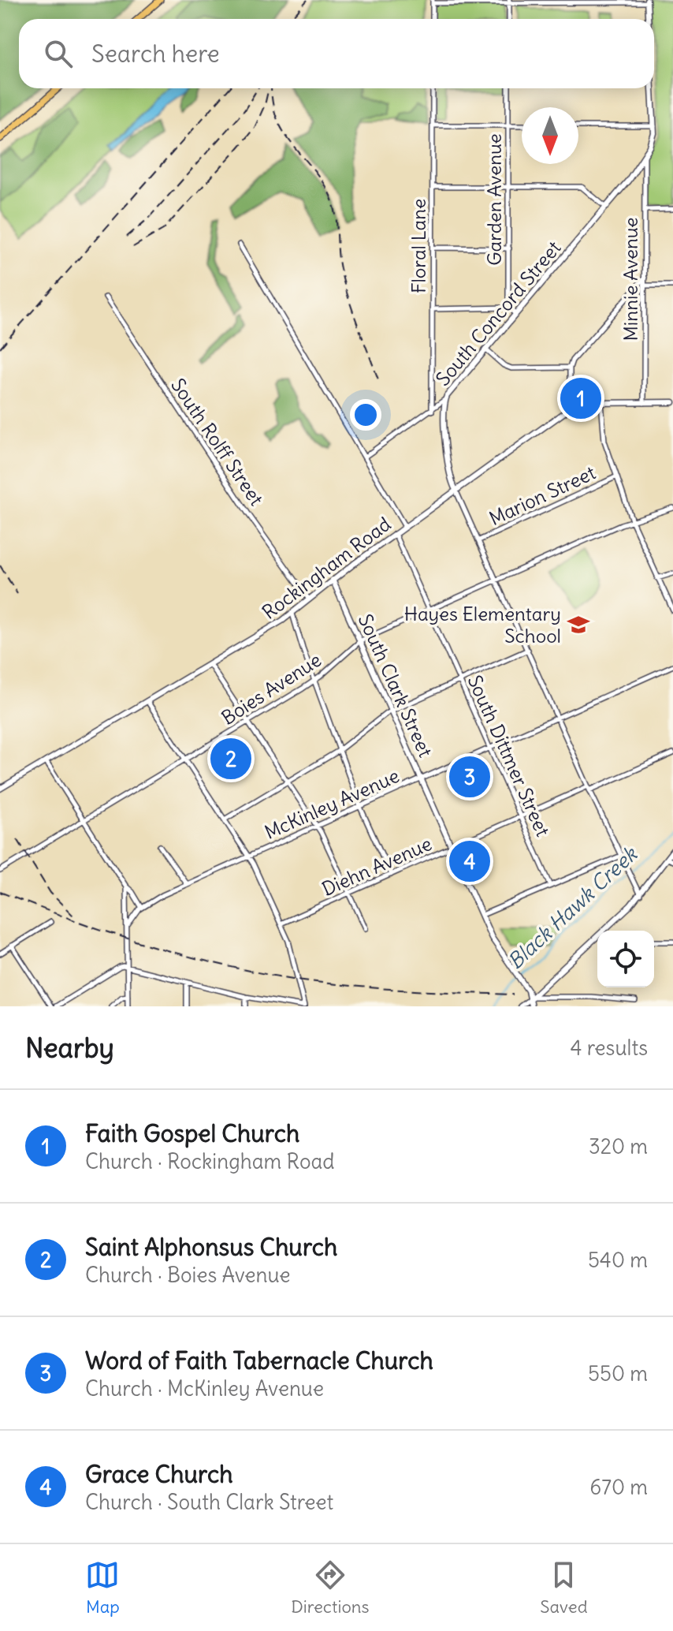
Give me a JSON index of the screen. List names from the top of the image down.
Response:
{
  "streets": {
    "street": [
      "Garden Avenue",
      "Floral Lane",
      "Minnie Avenue",
      "South Concord Street",
      "South Rolff Street",
      "Marion Street",
      "Rockingham Road",
      "South Clark Street",
      "Boies Avenue",
      "South Dittmer Street",
      "McKinley Avenue",
      "Diehn Avenue"
    ]
  },
  "crossings": [
    ["Minnie Avenue", "South Concord Street"],
    ["Minnie Avenue", "Rockingham Road"],
    ["South Concord Street", "Marion Street"],
    ["South Concord Street", "Rockingham Road"],
    ["South Concord Street", "Boies Avenue"],
    ["South Concord Street", "McKinley Avenue"],
    ["South Concord Street", "Diehn Avenue"],
    ["South Rolff Street", "Rockingham Road"],
    ["Rockingham Road", "South Clark Street"],
    ["Rockingham Road", "South Dittmer Street"],
    ["South Clark Street", "Boies Avenue"],
    ["South Clark Street", "McKinley Avenue"],
    ["South Clark Street", "Diehn Avenue"],
    ["Boies Avenue", "South Dittmer Street"],
    ["South Dittmer Street", "McKinley Avenue"],
    ["South Dittmer Street", "Diehn Avenue"]
  ],
  "water": ["Black Hawk Creek"],
  "places": {
    "school or university": ["Hayes Elementary School"]
  },
  "north": "bottom",
  "page": {
    "search": "Search here",
    "pins": [
      "1",
      "2",
      "3",
      "4"
    ],
    "heading": ["Nearby", "4 results"],
    "list": [
      {
        "mark": "1",
        "name": "Faith Gospel Church",
        "note": "Church · Rockingham Road",
        "value": "320 m"
      },
      {
        "mark": "2",
        "name": "Saint Alphonsus Church",
        "note": "Church · Boies Avenue",
        "value": "540 m"
      },
      {
        "mark": "3",
        "name": "Word of Faith Tabernacle Church",
        "note": "Church · McKinley Avenue",
        "value": "550 m"
      },
      {
        "mark": "4",
        "name": "Grace Church",
        "note": "Church · South Clark Street",
        "value": "670 m"
      }
    ],
    "nav": ["Map", "Directions", "Saved"]
  }
}
